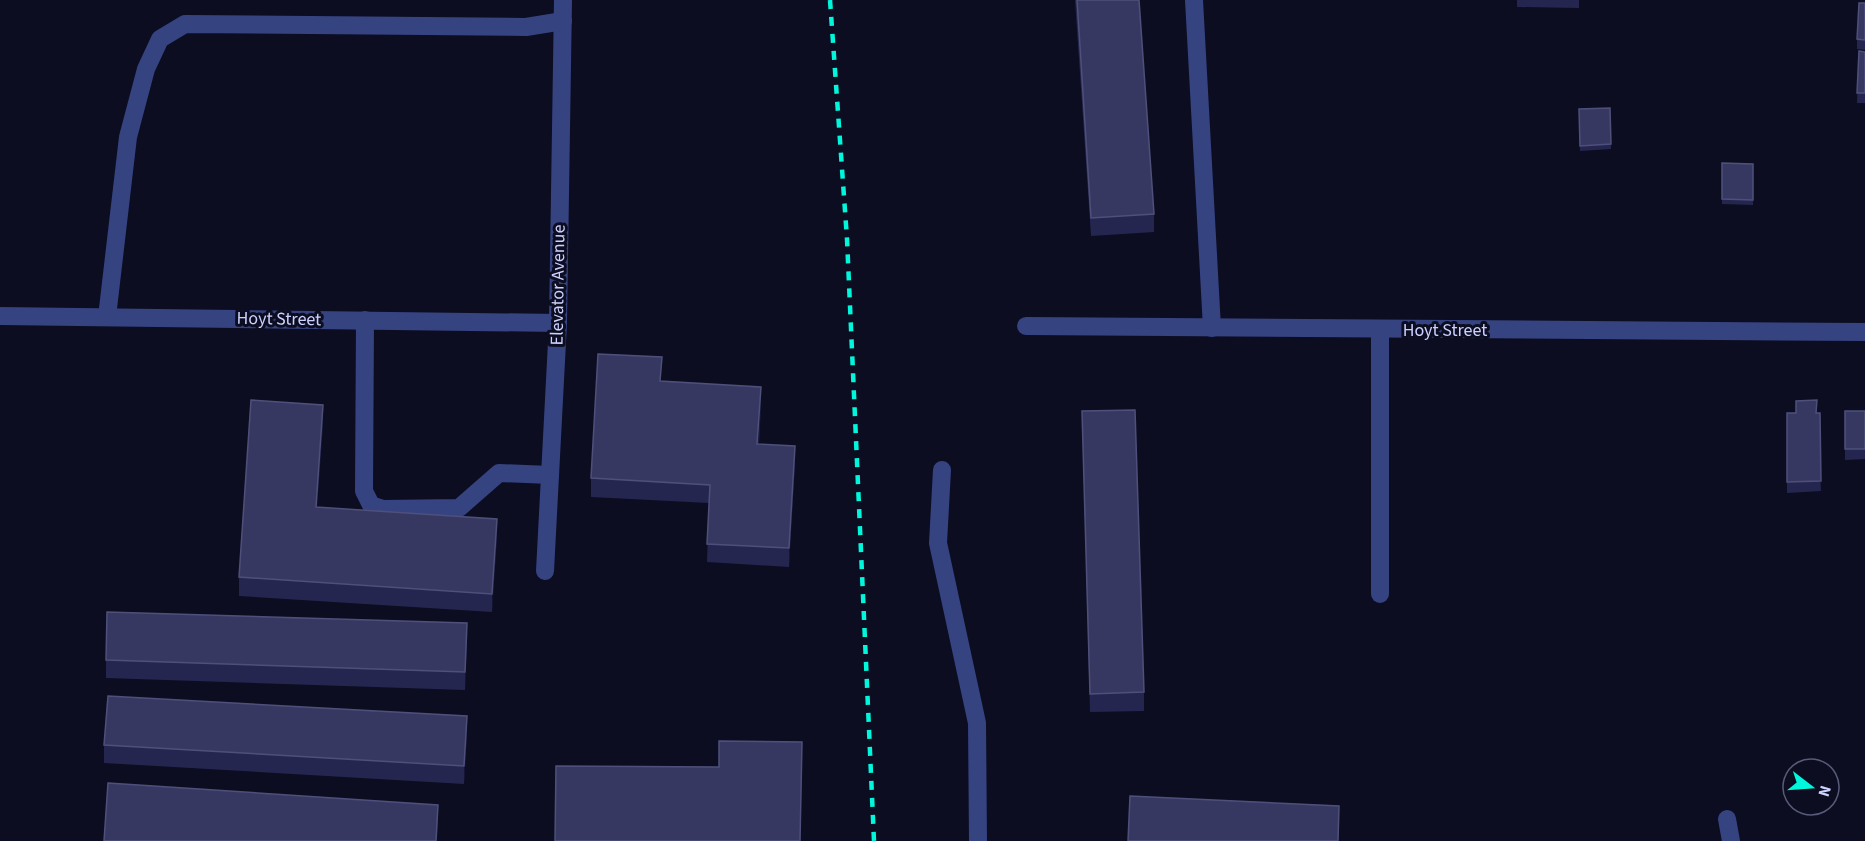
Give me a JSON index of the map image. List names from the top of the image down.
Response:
{
  "streets": {
    "street": ["Elevator Avenue", "Hoyt Street"]
  },
  "crossings": [
    ["Elevator Avenue", "Hoyt Street"]
  ],
  "north": "right"
}
